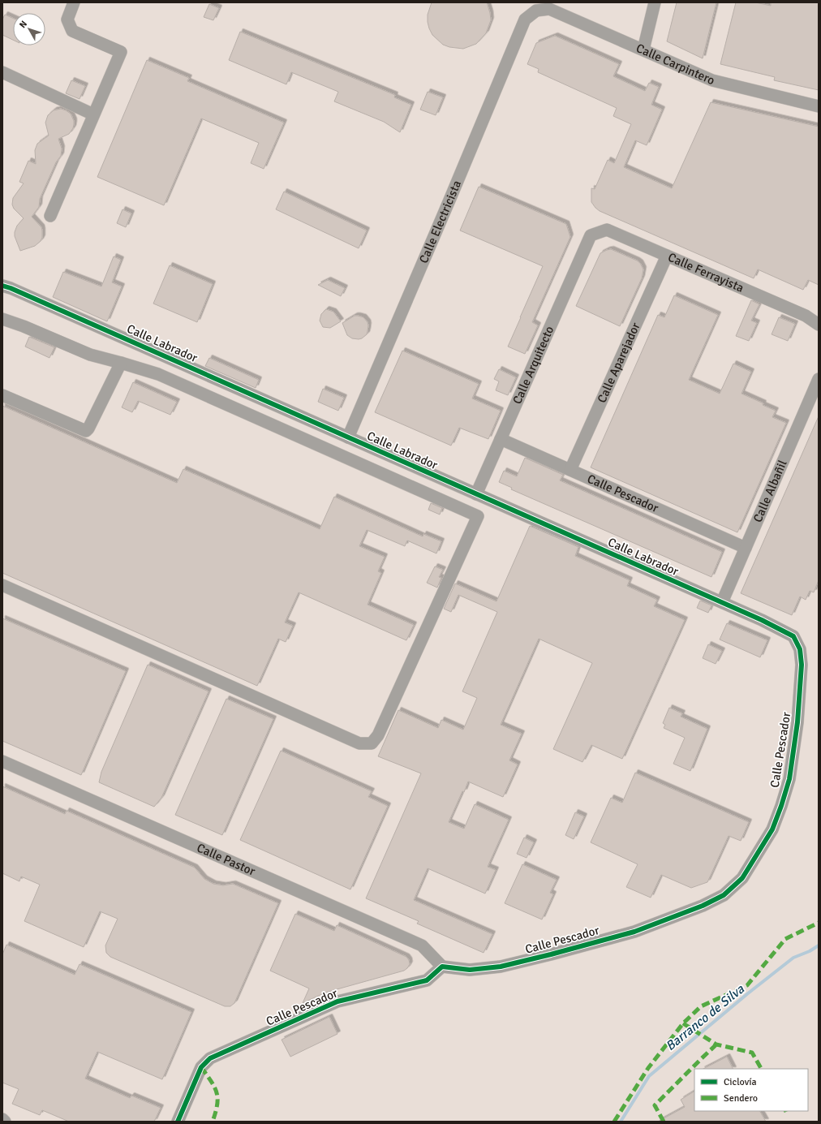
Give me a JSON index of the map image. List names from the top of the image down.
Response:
{
  "streets": {
    "street": [
      "Calle Carpintero",
      "Calle Electricista",
      "Calle Ferrayista",
      "Calle Labrador",
      "Calle Aparejador",
      "Calle Arquitecto",
      "Calle Albañil",
      "Calle Pescador",
      "Calle Pastor"
    ]
  },
  "crossings": [
    ["Calle Carpintero", "Calle Electricista"],
    ["Calle Electricista", "Calle Labrador"],
    ["Calle Ferrayista", "Calle Aparejador"],
    ["Calle Ferrayista", "Calle Arquitecto"],
    ["Calle Labrador", "Calle Arquitecto"],
    ["Calle Labrador", "Calle Albañil"],
    ["Calle Labrador", "Calle Pescador"],
    ["Calle Aparejador", "Calle Pescador"],
    ["Calle Arquitecto", "Calle Pescador"],
    ["Calle Albañil", "Calle Pescador"],
    ["Calle Pescador", "Calle Pastor"]
  ],
  "water": ["Barranco de Silva"],
  "legend": ["Ciclovía", "Sendero"],
  "north": "top left"
}
